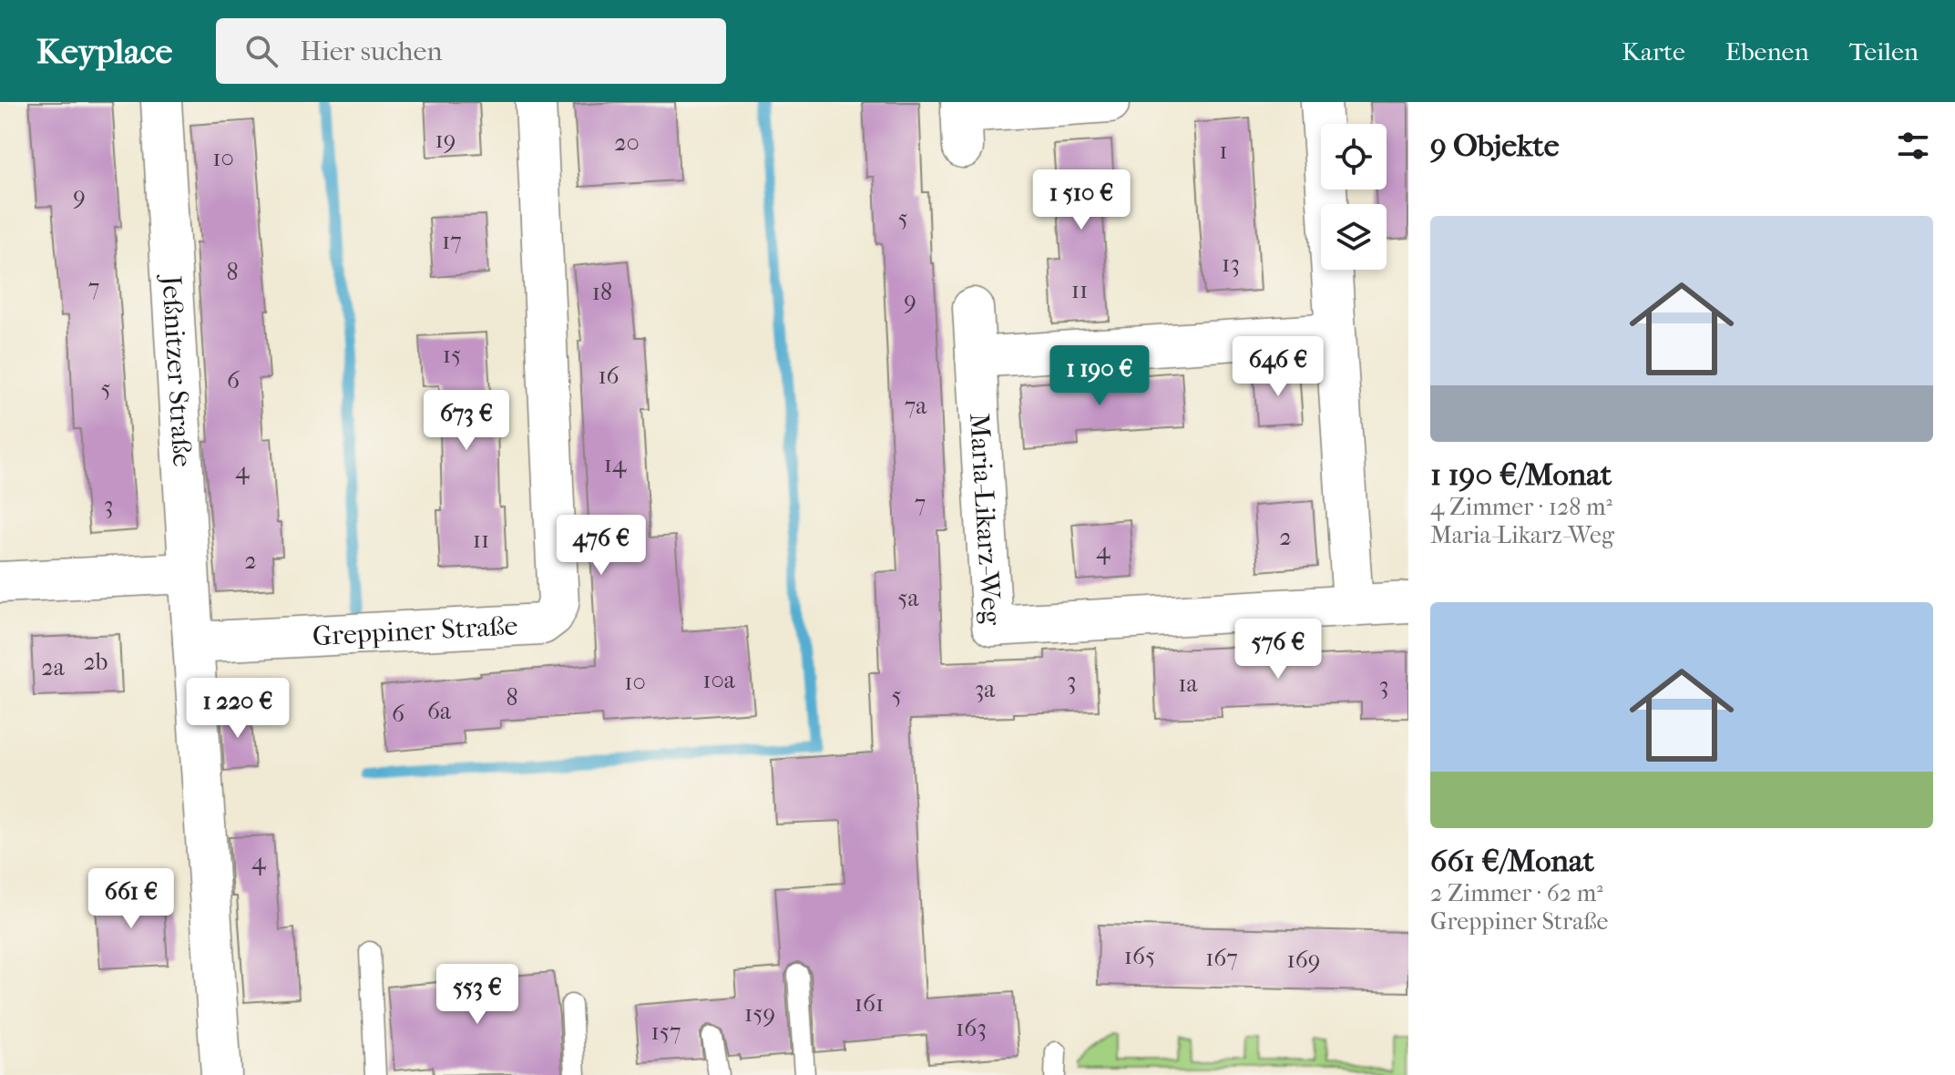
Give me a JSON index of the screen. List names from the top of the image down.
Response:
{
  "streets": {
    "street": ["Jeßnitzer Straße", "Maria-Likarz-Weg", "Greppiner Straße"]
  },
  "crossings": [
    ["Jeßnitzer Straße", "Greppiner Straße"]
  ],
  "house_numbers": [
    "19",
    "20",
    "1",
    "10",
    "9",
    "5",
    "17",
    "13",
    "8",
    "7",
    "11",
    "18",
    "9",
    "15",
    "16",
    "6",
    "5",
    "7a",
    "14",
    "4",
    "7",
    "3",
    "2",
    "11",
    "4",
    "2",
    "5a",
    "2b",
    "2a",
    "10a",
    "3",
    "10",
    "1a",
    "3",
    "3a",
    "5",
    "8",
    "6a",
    "6",
    "4",
    "165",
    "167",
    "169",
    "161",
    "159",
    "163",
    "157"
  ],
  "page": {
    "header": "Keyplace",
    "search": "Hier suchen",
    "nav": ["Karte", "Ebenen", "Teilen"],
    "heading": "9 Objekte",
    "price": [
      "1 510 €",
      "646 €",
      "1 190 €",
      "673 €",
      "476 €",
      "576 €",
      "1 220 €",
      "661 €",
      "553 €"
    ],
    "list": [
      {
        "name": "1 190 €/Monat",
        "note": "4 Zimmer · 128 m² · Maria-Likarz-Weg"
      },
      {
        "name": "661 €/Monat",
        "note": "2 Zimmer · 62 m² · Greppiner Straße"
      }
    ]
  }
}
